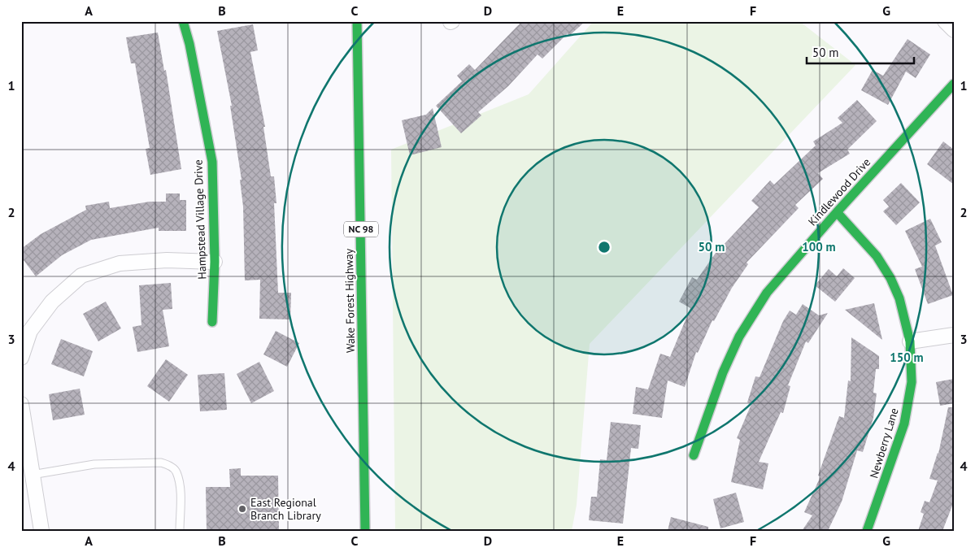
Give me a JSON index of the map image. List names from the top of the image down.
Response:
{
  "streets": {
    "main road": [
      "Kindlewood Drive",
      "Hampstead Village Drive",
      "NC 98",
      "Wake Forest Highway",
      "Newberry Lane"
    ]
  },
  "crossings": [
    ["Kindlewood Drive", "Newberry Lane"]
  ],
  "places": ["East Regional Branch Library"],
  "scale_bar": "50 m",
  "grid": {
    "columns": [
      "A",
      "B",
      "C",
      "D",
      "E",
      "F",
      "G"
    ],
    "rows": [
      "1",
      "2",
      "3",
      "4"
    ]
  },
  "rings": ["50 m", "100 m", "150 m"]
}
